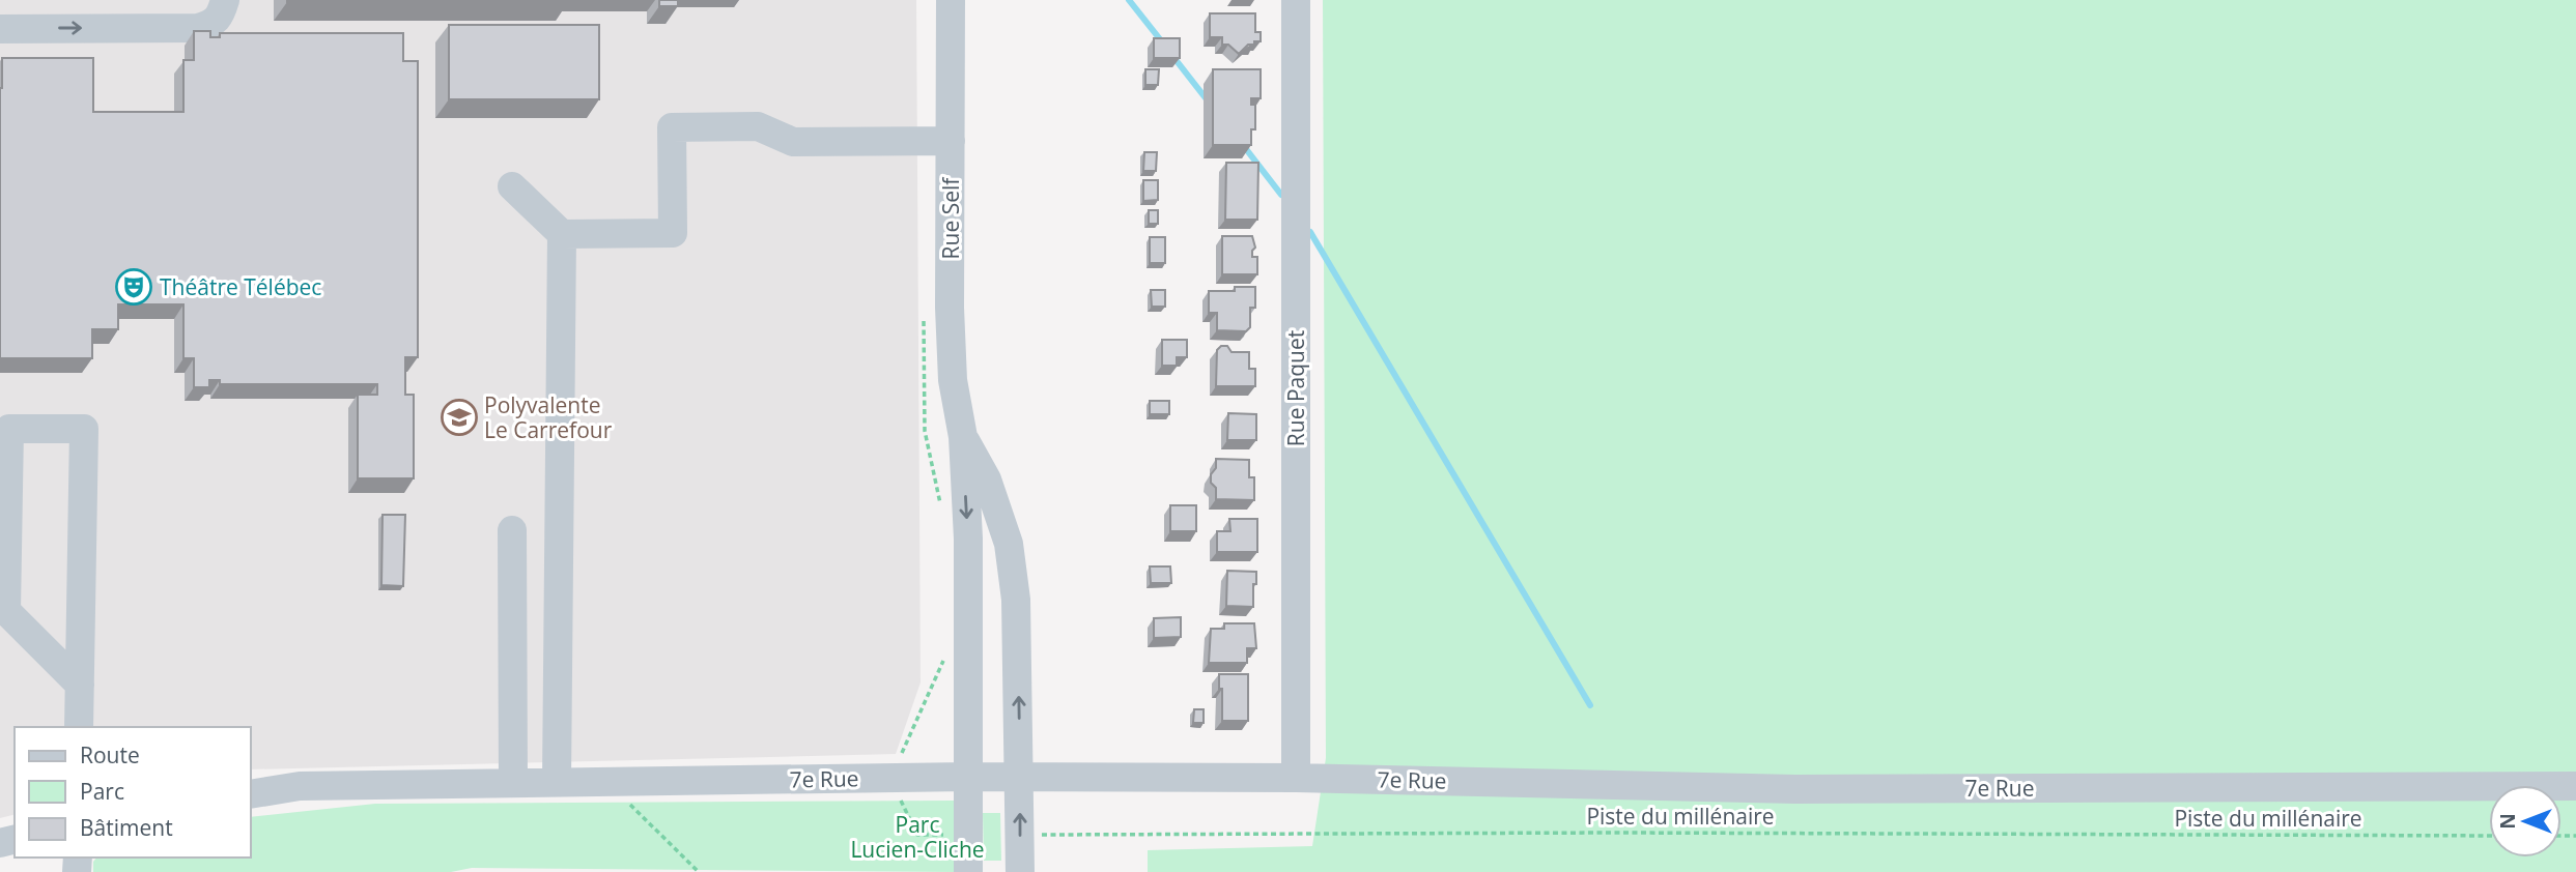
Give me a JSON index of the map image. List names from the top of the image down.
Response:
{
  "streets": {
    "street": ["Rue Self", "Rue Paquet", "7e Rue"],
    "path": ["Piste du millénaire"]
  },
  "crossings": [
    ["Rue Self", "7e Rue"],
    ["Rue Self", "Piste du millénaire"],
    ["Rue Paquet", "7e Rue"]
  ],
  "parks": ["Parc Lucien-Cliche"],
  "places": {
    "theatre": ["Théâtre Télébec"],
    "school or university": ["Polyvalente Le Carrefour"]
  },
  "legend": ["Route", "Parc", "Bâtiment"],
  "north": "left"
}
